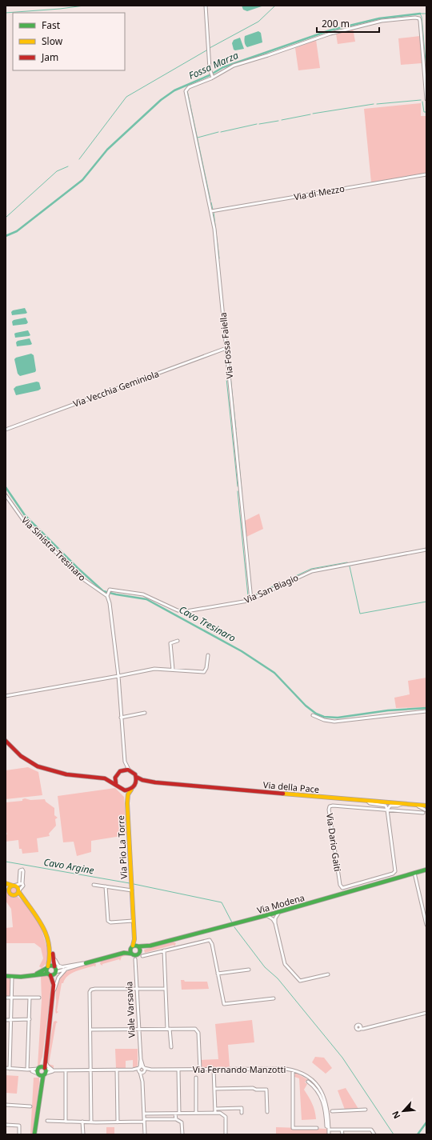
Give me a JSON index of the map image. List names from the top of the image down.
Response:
{
  "streets": {
    "main road": [
      "Via della Pace",
      "Via Pio La Torre",
      "Via Modena",
      "Viale Varsavia"
    ],
    "street": [
      "Via di Mezzo",
      "Via Fossa Faiella",
      "Via Vecchia Geminiola",
      "Via Sinistra Tresinaro",
      "Via San Biagio",
      "Via Dario Gaiti",
      "Via Fernando Manzotti"
    ]
  },
  "crossings": [
    ["Via di Mezzo", "Via Fossa Faiella"],
    ["Via Fossa Faiella", "Via Vecchia Geminiola"],
    ["Via Fossa Faiella", "Via San Biagio"],
    ["Via Sinistra Tresinaro", "Via San Biagio"],
    ["Via della Pace", "Via Dario Gaiti"],
    ["Via della Pace", "Via Pio La Torre"],
    ["Via Pio La Torre", "Via Modena"],
    ["Via Pio La Torre", "Viale Varsavia"],
    ["Via Modena", "Viale Varsavia"],
    ["Viale Varsavia", "Via Fernando Manzotti"]
  ],
  "water": ["Fossa Marza", "Cavo Tresinaro", "Cavo Argine"],
  "legend": ["Fast", "Slow", "Jam"],
  "scale_bar": "200 m",
  "north": "bottom left"
}
